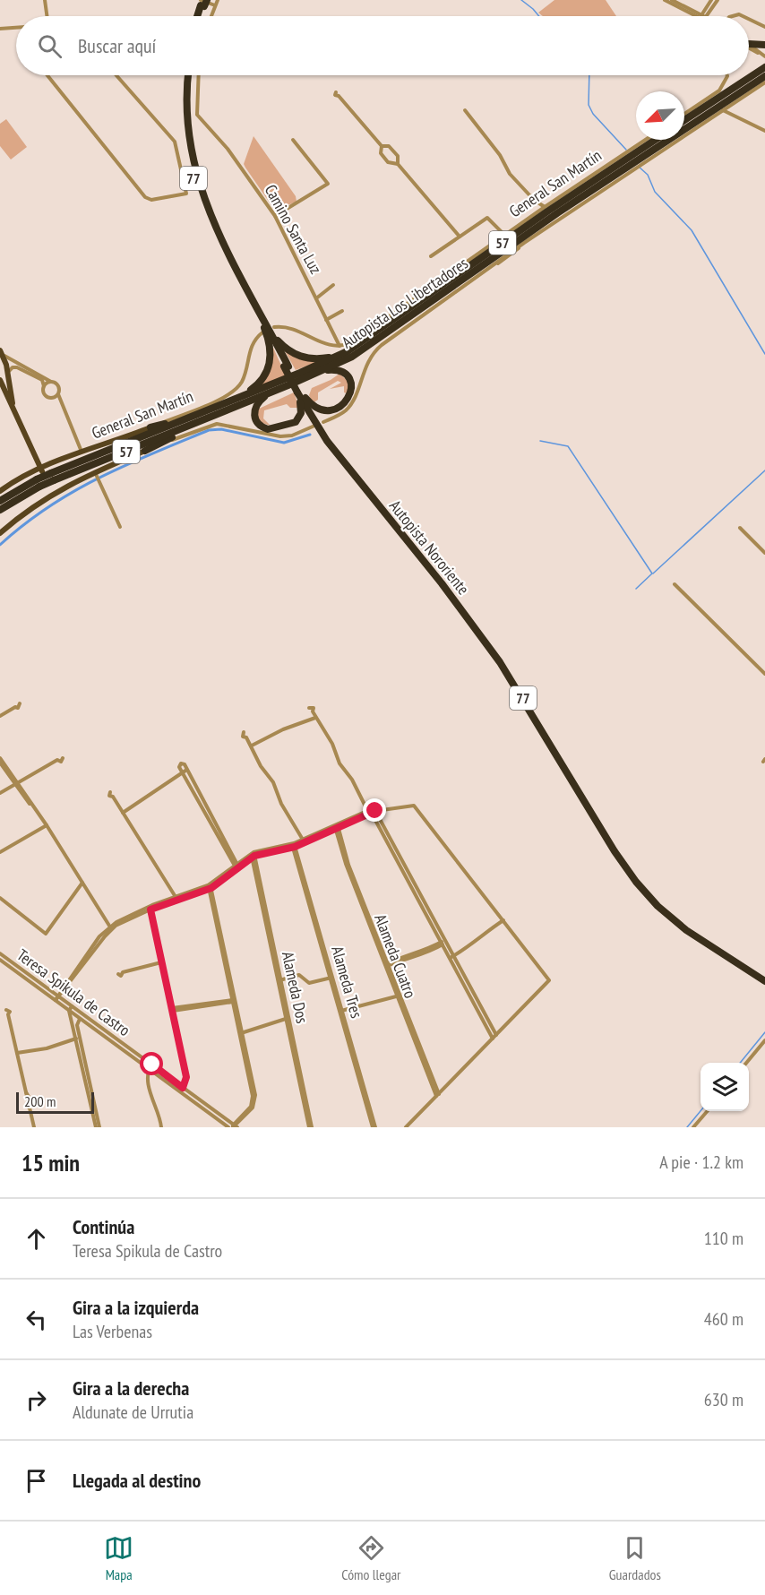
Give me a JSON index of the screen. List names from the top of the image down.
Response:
{
  "streets": {
    "highway": [
      "77",
      "57",
      "Autopista Los Libertadores",
      "Autopista Nororiente"
    ],
    "main road": ["General San Martín"],
    "street": [
      "Camino Santa Luz",
      "Alameda Cuatro",
      "Alameda Tres",
      "Alameda Dos",
      "Teresa Spikula de Castro"
    ]
  },
  "crossings": [
    ["General San Martín", "Camino Santa Luz"],
    ["General San Martín", "Autopista Los Libertadores"],
    ["General San Martín", "Autopista Nororiente"]
  ],
  "scale_bar": "200 m",
  "north": "bottom left",
  "page": {
    "search": "Buscar aquí",
    "scale": "200 m",
    "heading": ["15 min", "A pie · 1.2 km"],
    "list": [
      ["Continúa", "Teresa Spikula de Castro", "110 m"],
      ["Gira a la izquierda", "Las Verbenas", "460 m"],
      ["Gira a la derecha", "Aldunate de Urrutia", "630 m"],
      "Llegada al destino"
    ],
    "nav": ["Mapa", "Cómo llegar", "Guardados"]
  }
}
